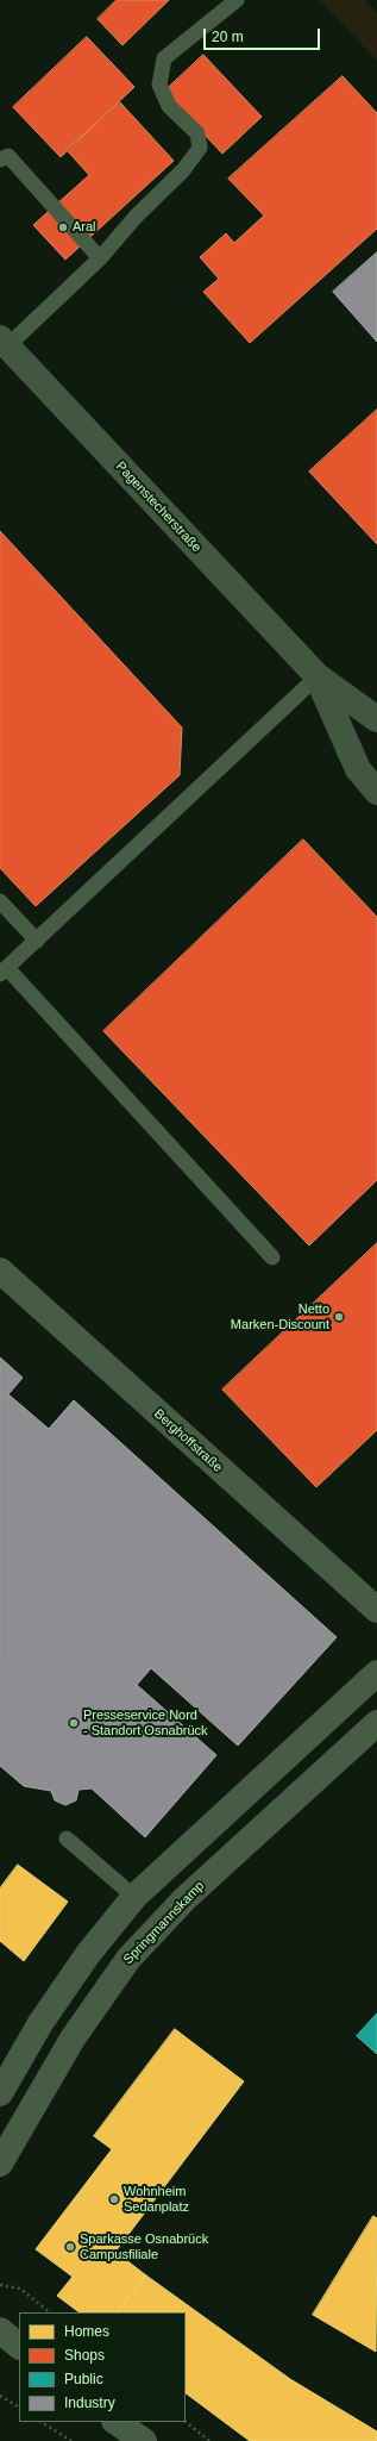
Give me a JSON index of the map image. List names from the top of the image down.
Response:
{
  "streets": {
    "main road": ["Pagenstecherstraße"],
    "street": ["Berghoffstraße", "Springmannskamp"]
  },
  "places": [
    "Aral",
    "Netto Marken-Discount",
    "Presseservice Nord - Standort Osnabrück",
    "Wohnheim Sedanplatz",
    "Sparkasse Osnabrück Campusfiliale"
  ],
  "legend": [
    "Homes",
    "Shops",
    "Public",
    "Industry"
  ],
  "scale_bar": "20 m"
}
